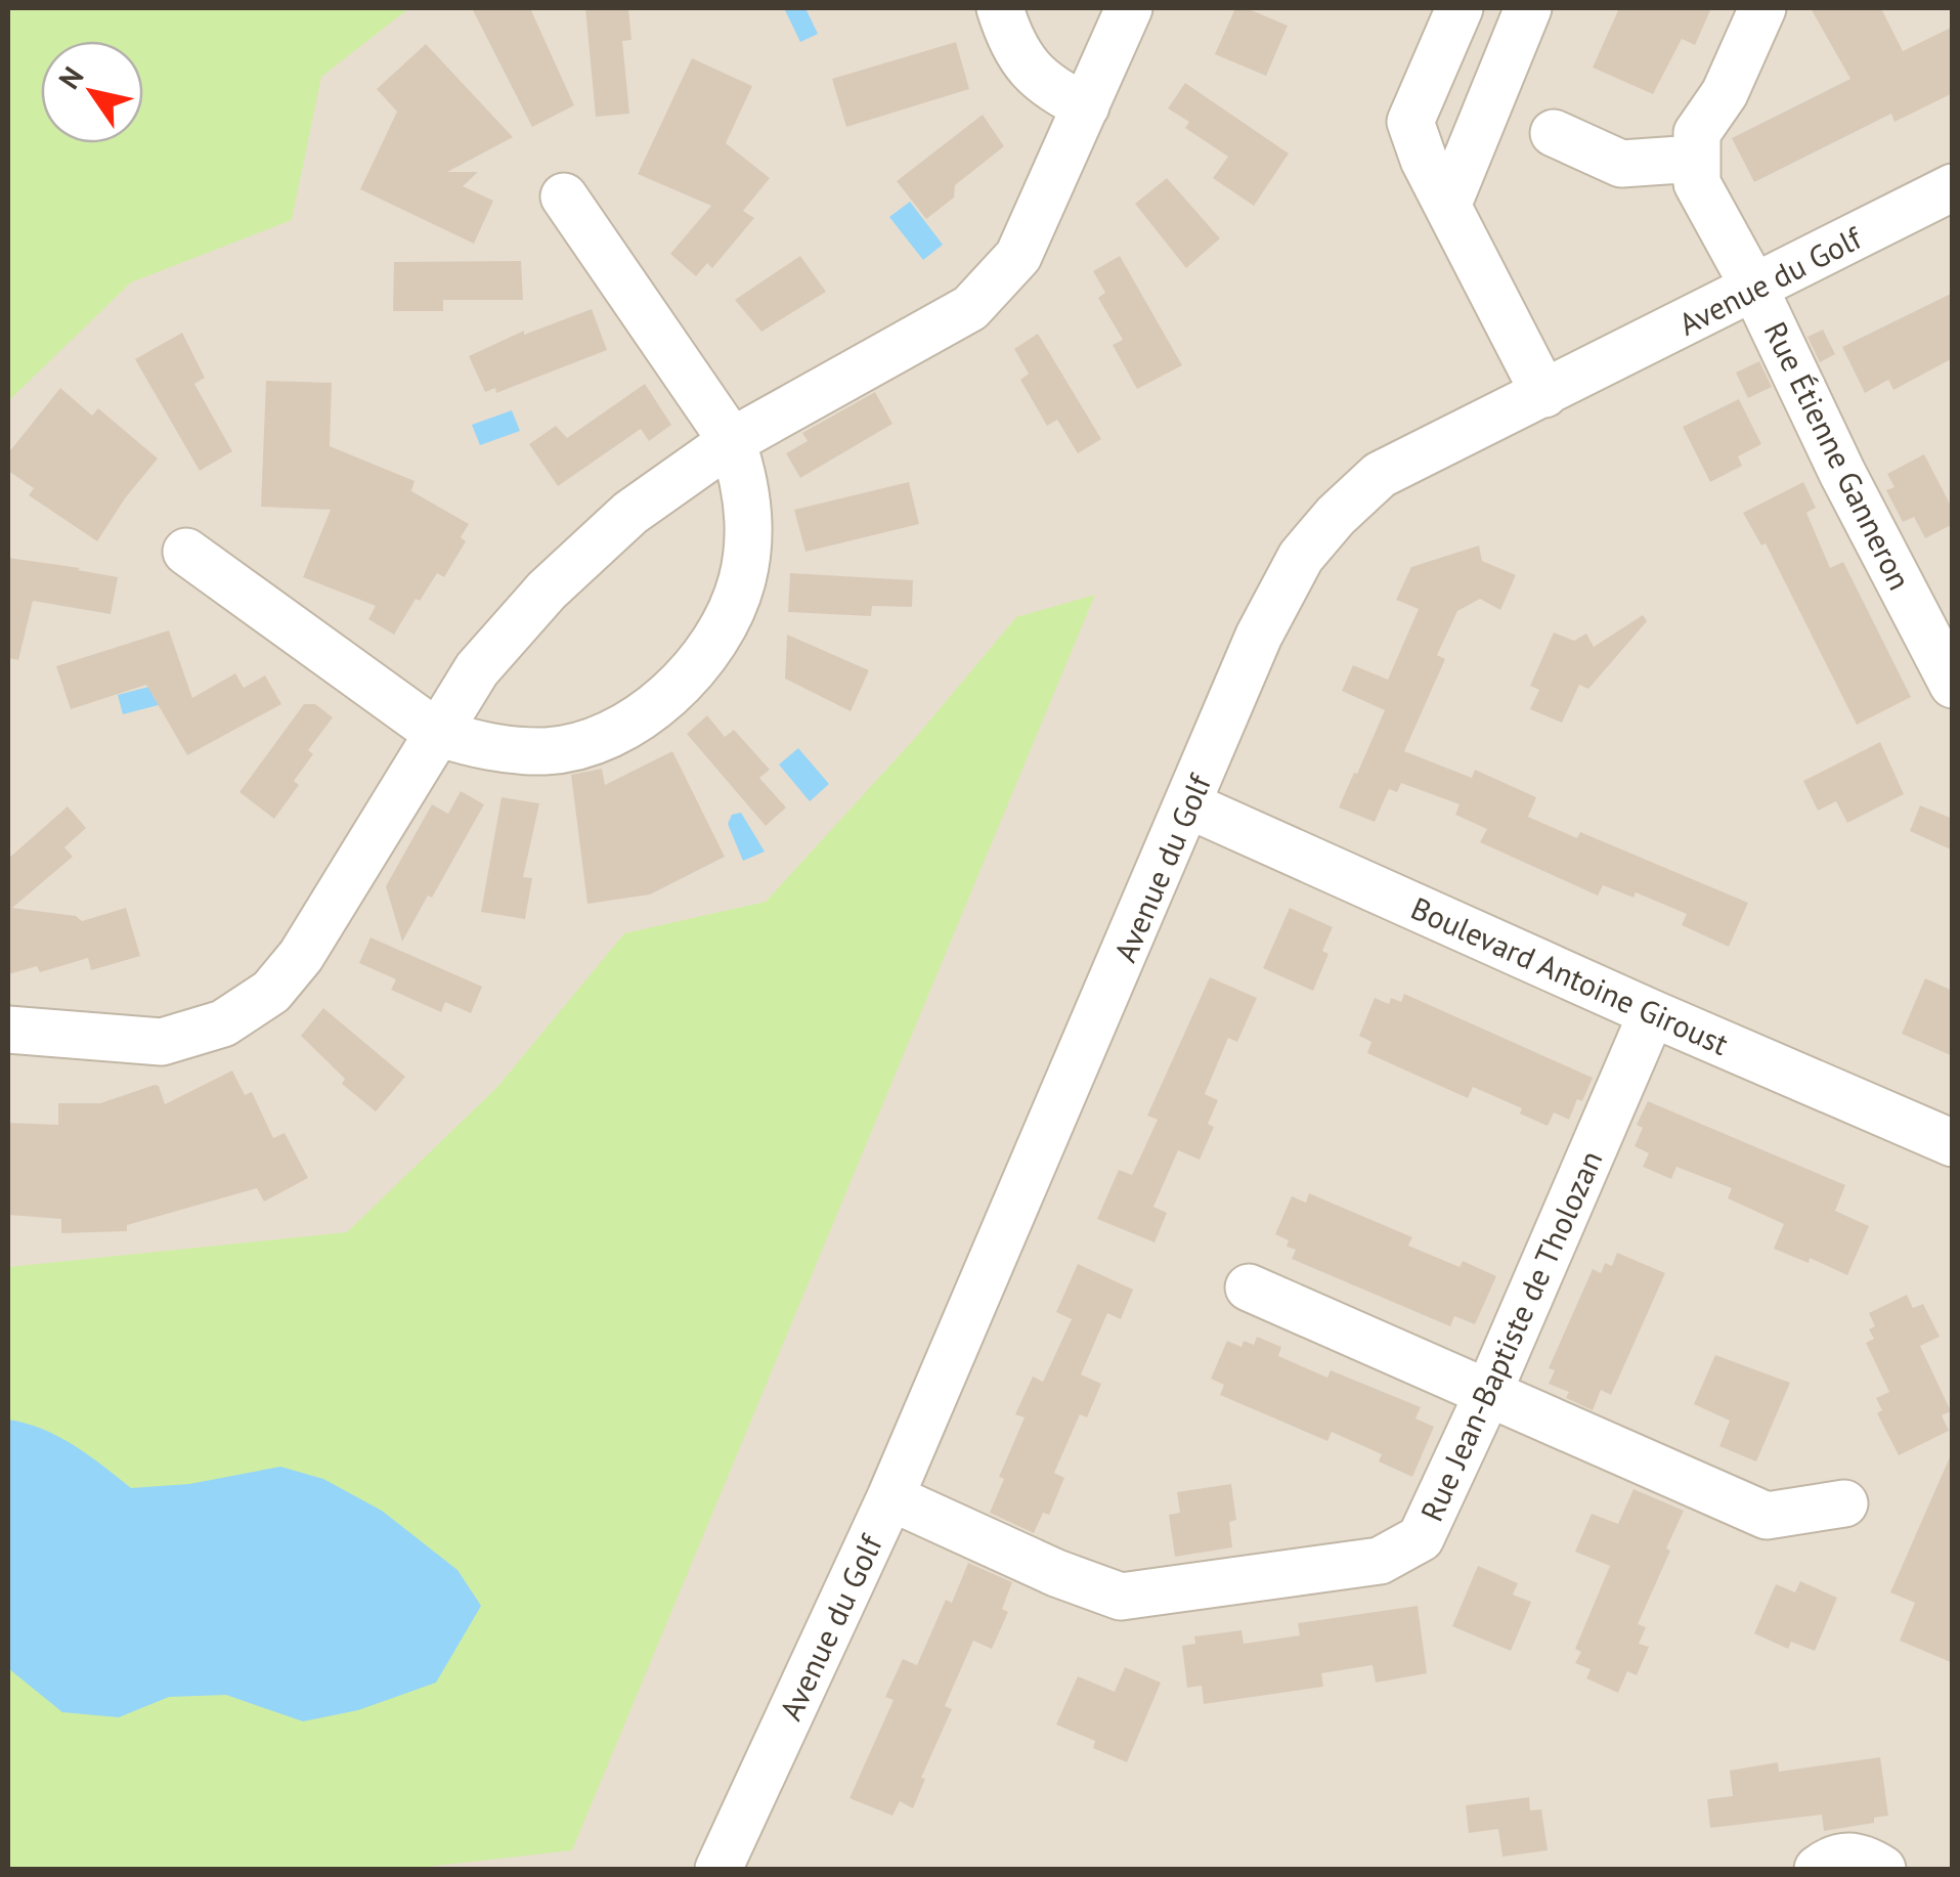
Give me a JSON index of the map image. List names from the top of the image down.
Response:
{
  "streets": {
    "street": [
      "Avenue du Golf",
      "Rue Étienne Ganneron",
      "Boulevard Antoine Giroust",
      "Rue Jean-Baptiste de Tholozan"
    ]
  },
  "crossings": [
    ["Avenue du Golf", "Rue Étienne Ganneron"],
    ["Avenue du Golf", "Boulevard Antoine Giroust"],
    ["Avenue du Golf", "Rue Jean-Baptiste de Tholozan"],
    ["Boulevard Antoine Giroust", "Rue Jean-Baptiste de Tholozan"]
  ],
  "north": "top left"
}
